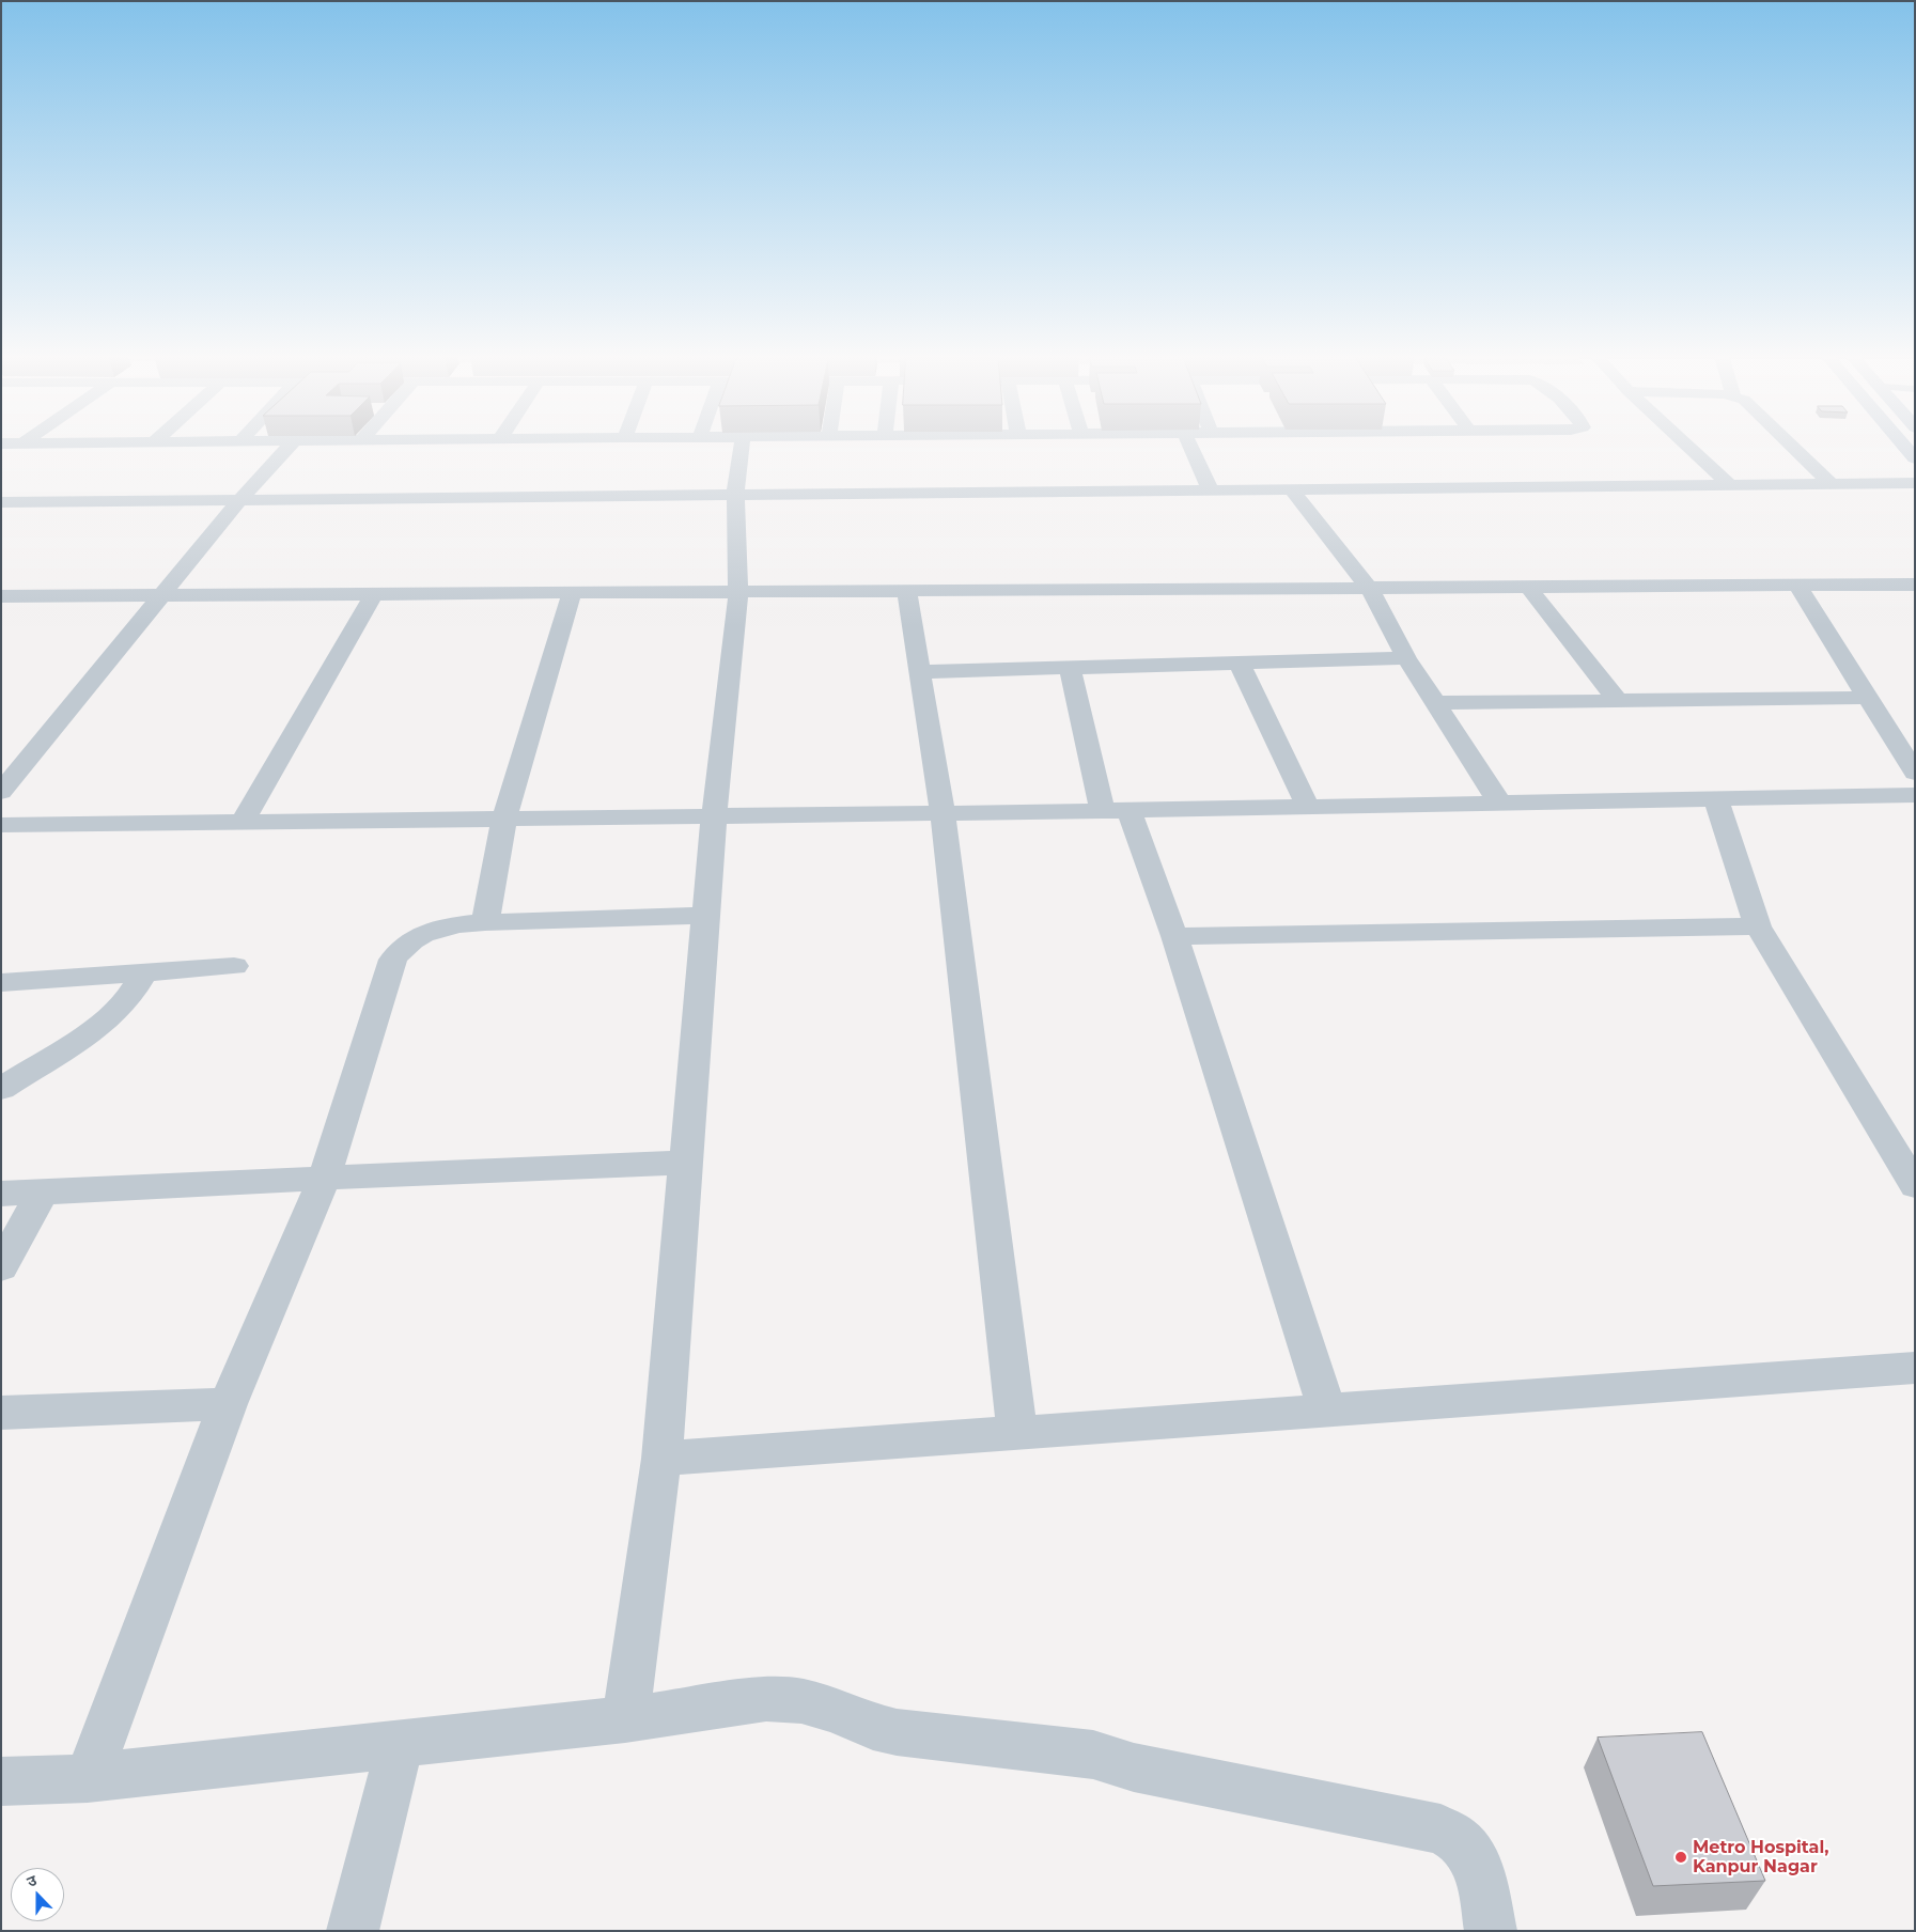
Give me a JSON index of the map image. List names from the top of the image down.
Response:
{
  "places": ["Metro Hospital, Kanpur Nagar"],
  "north": "top"
}
